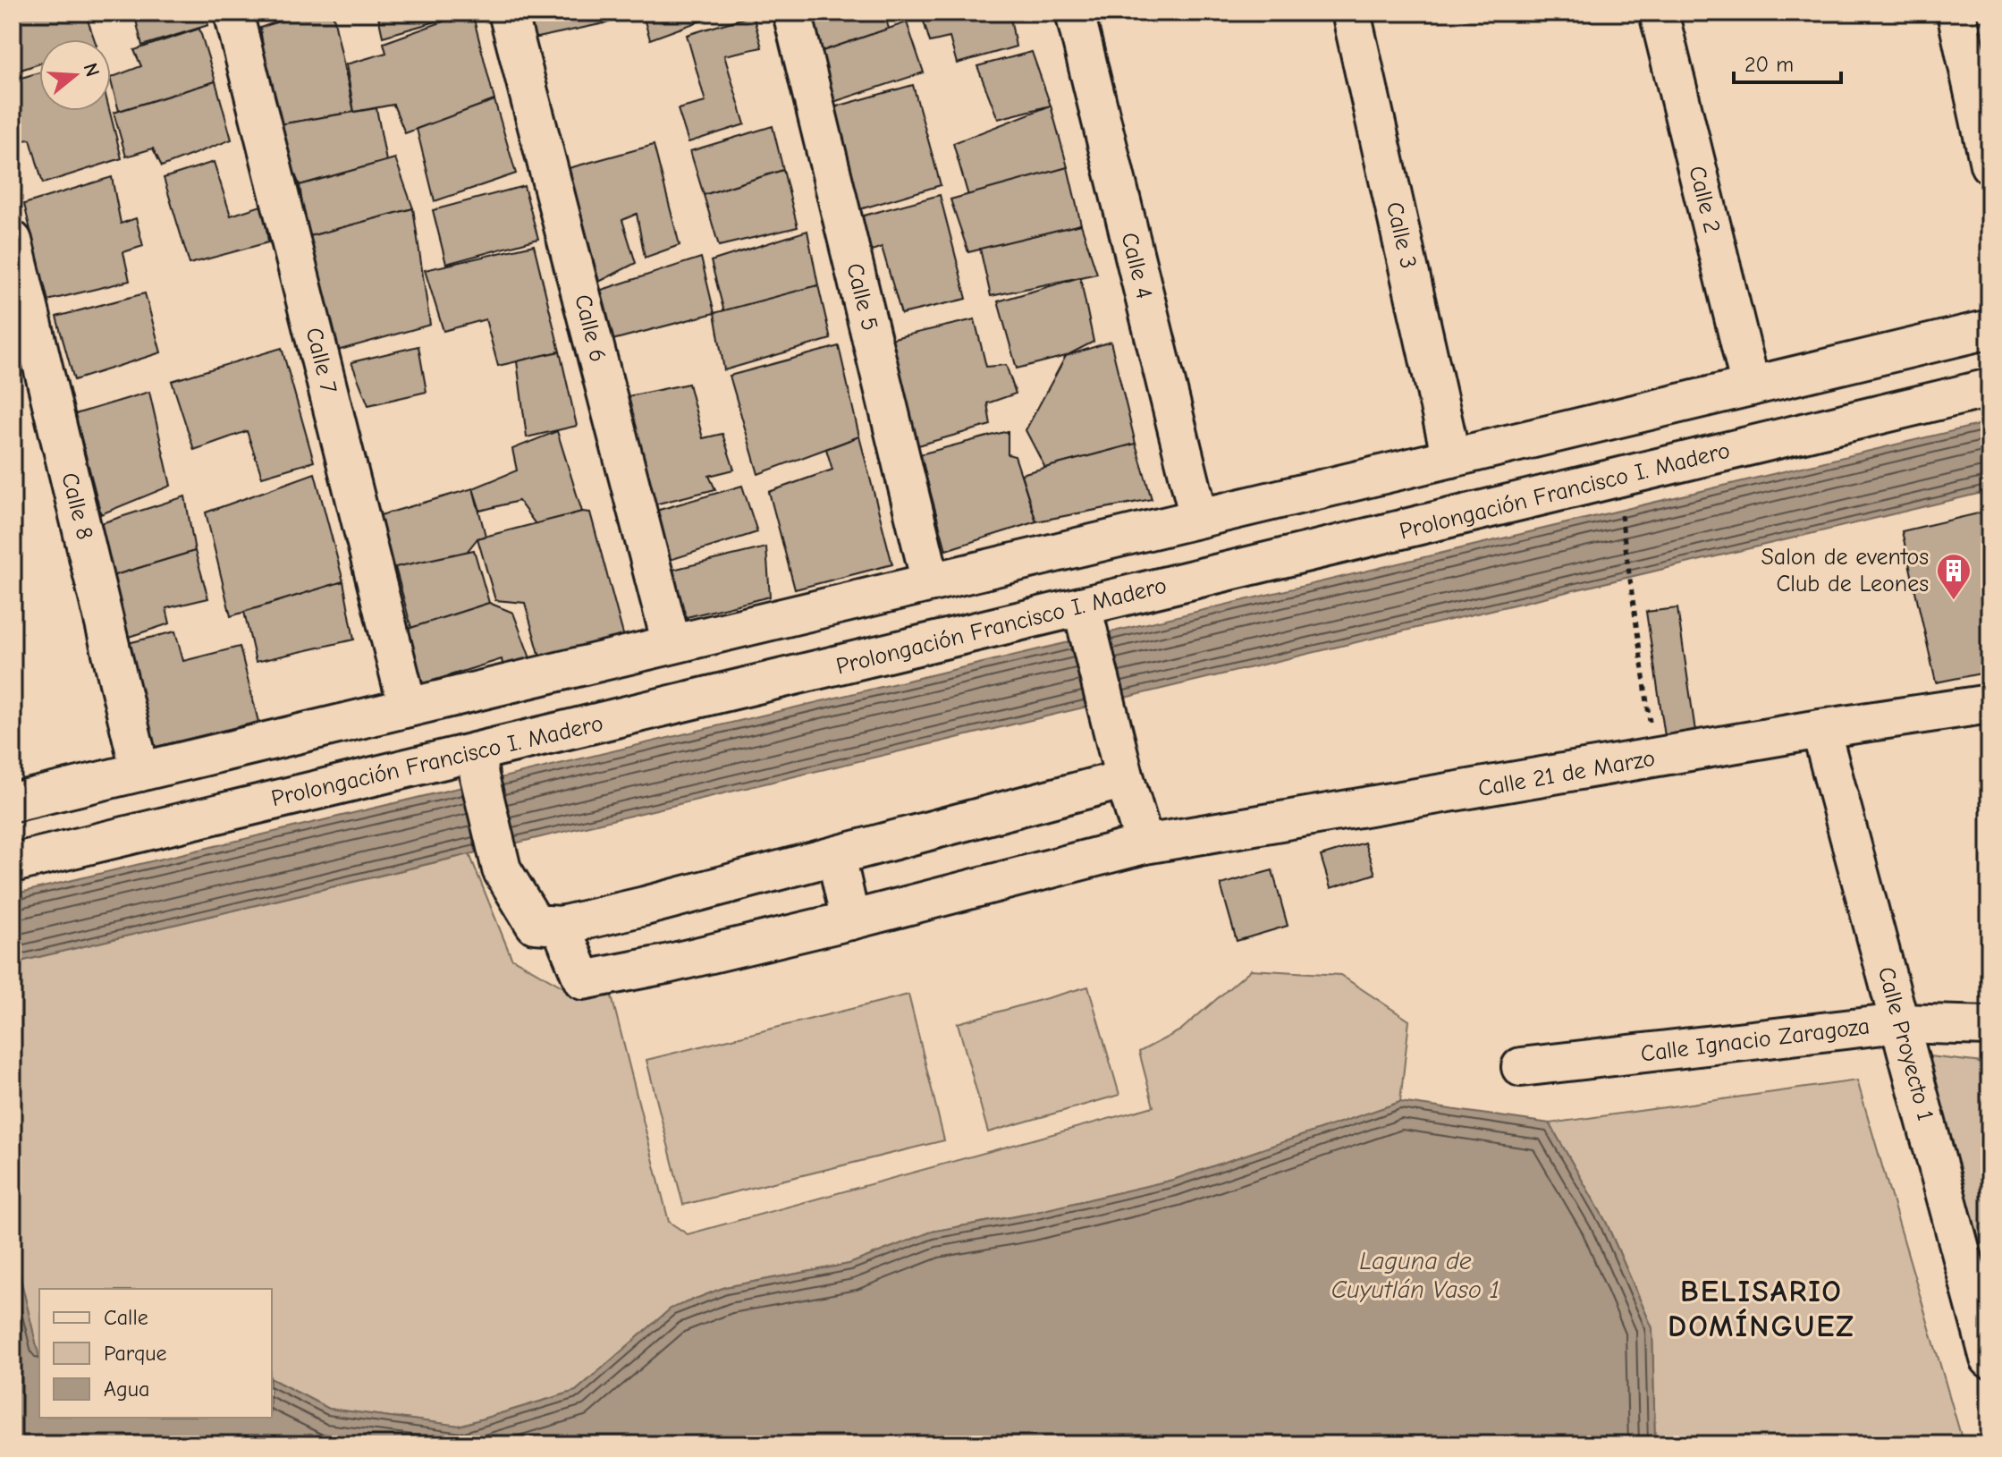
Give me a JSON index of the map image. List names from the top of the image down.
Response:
{
  "streets": {
    "street": [
      "Calle 2",
      "Calle 3",
      "Calle 4",
      "Calle 5",
      "Calle 6",
      "Calle 7",
      "Prolongación Francisco I. Madero",
      "Calle 8",
      "Calle 21 de Marzo",
      "Calle Ignacio Zaragoza",
      "Calle Proyecto 1"
    ]
  },
  "crossings": [
    ["Calle 21 de Marzo", "Calle Proyecto 1"],
    ["Calle Ignacio Zaragoza", "Calle Proyecto 1"]
  ],
  "districts": ["BELISARIO DOMÍNGUEZ"],
  "water": ["Laguna de Cuyutlán Vaso 1"],
  "places": {
    "building": ["Salon de eventos Club de Leones"]
  },
  "legend": ["Calle", "Parque", "Agua"],
  "scale_bar": "20 m",
  "north": "right"
}
